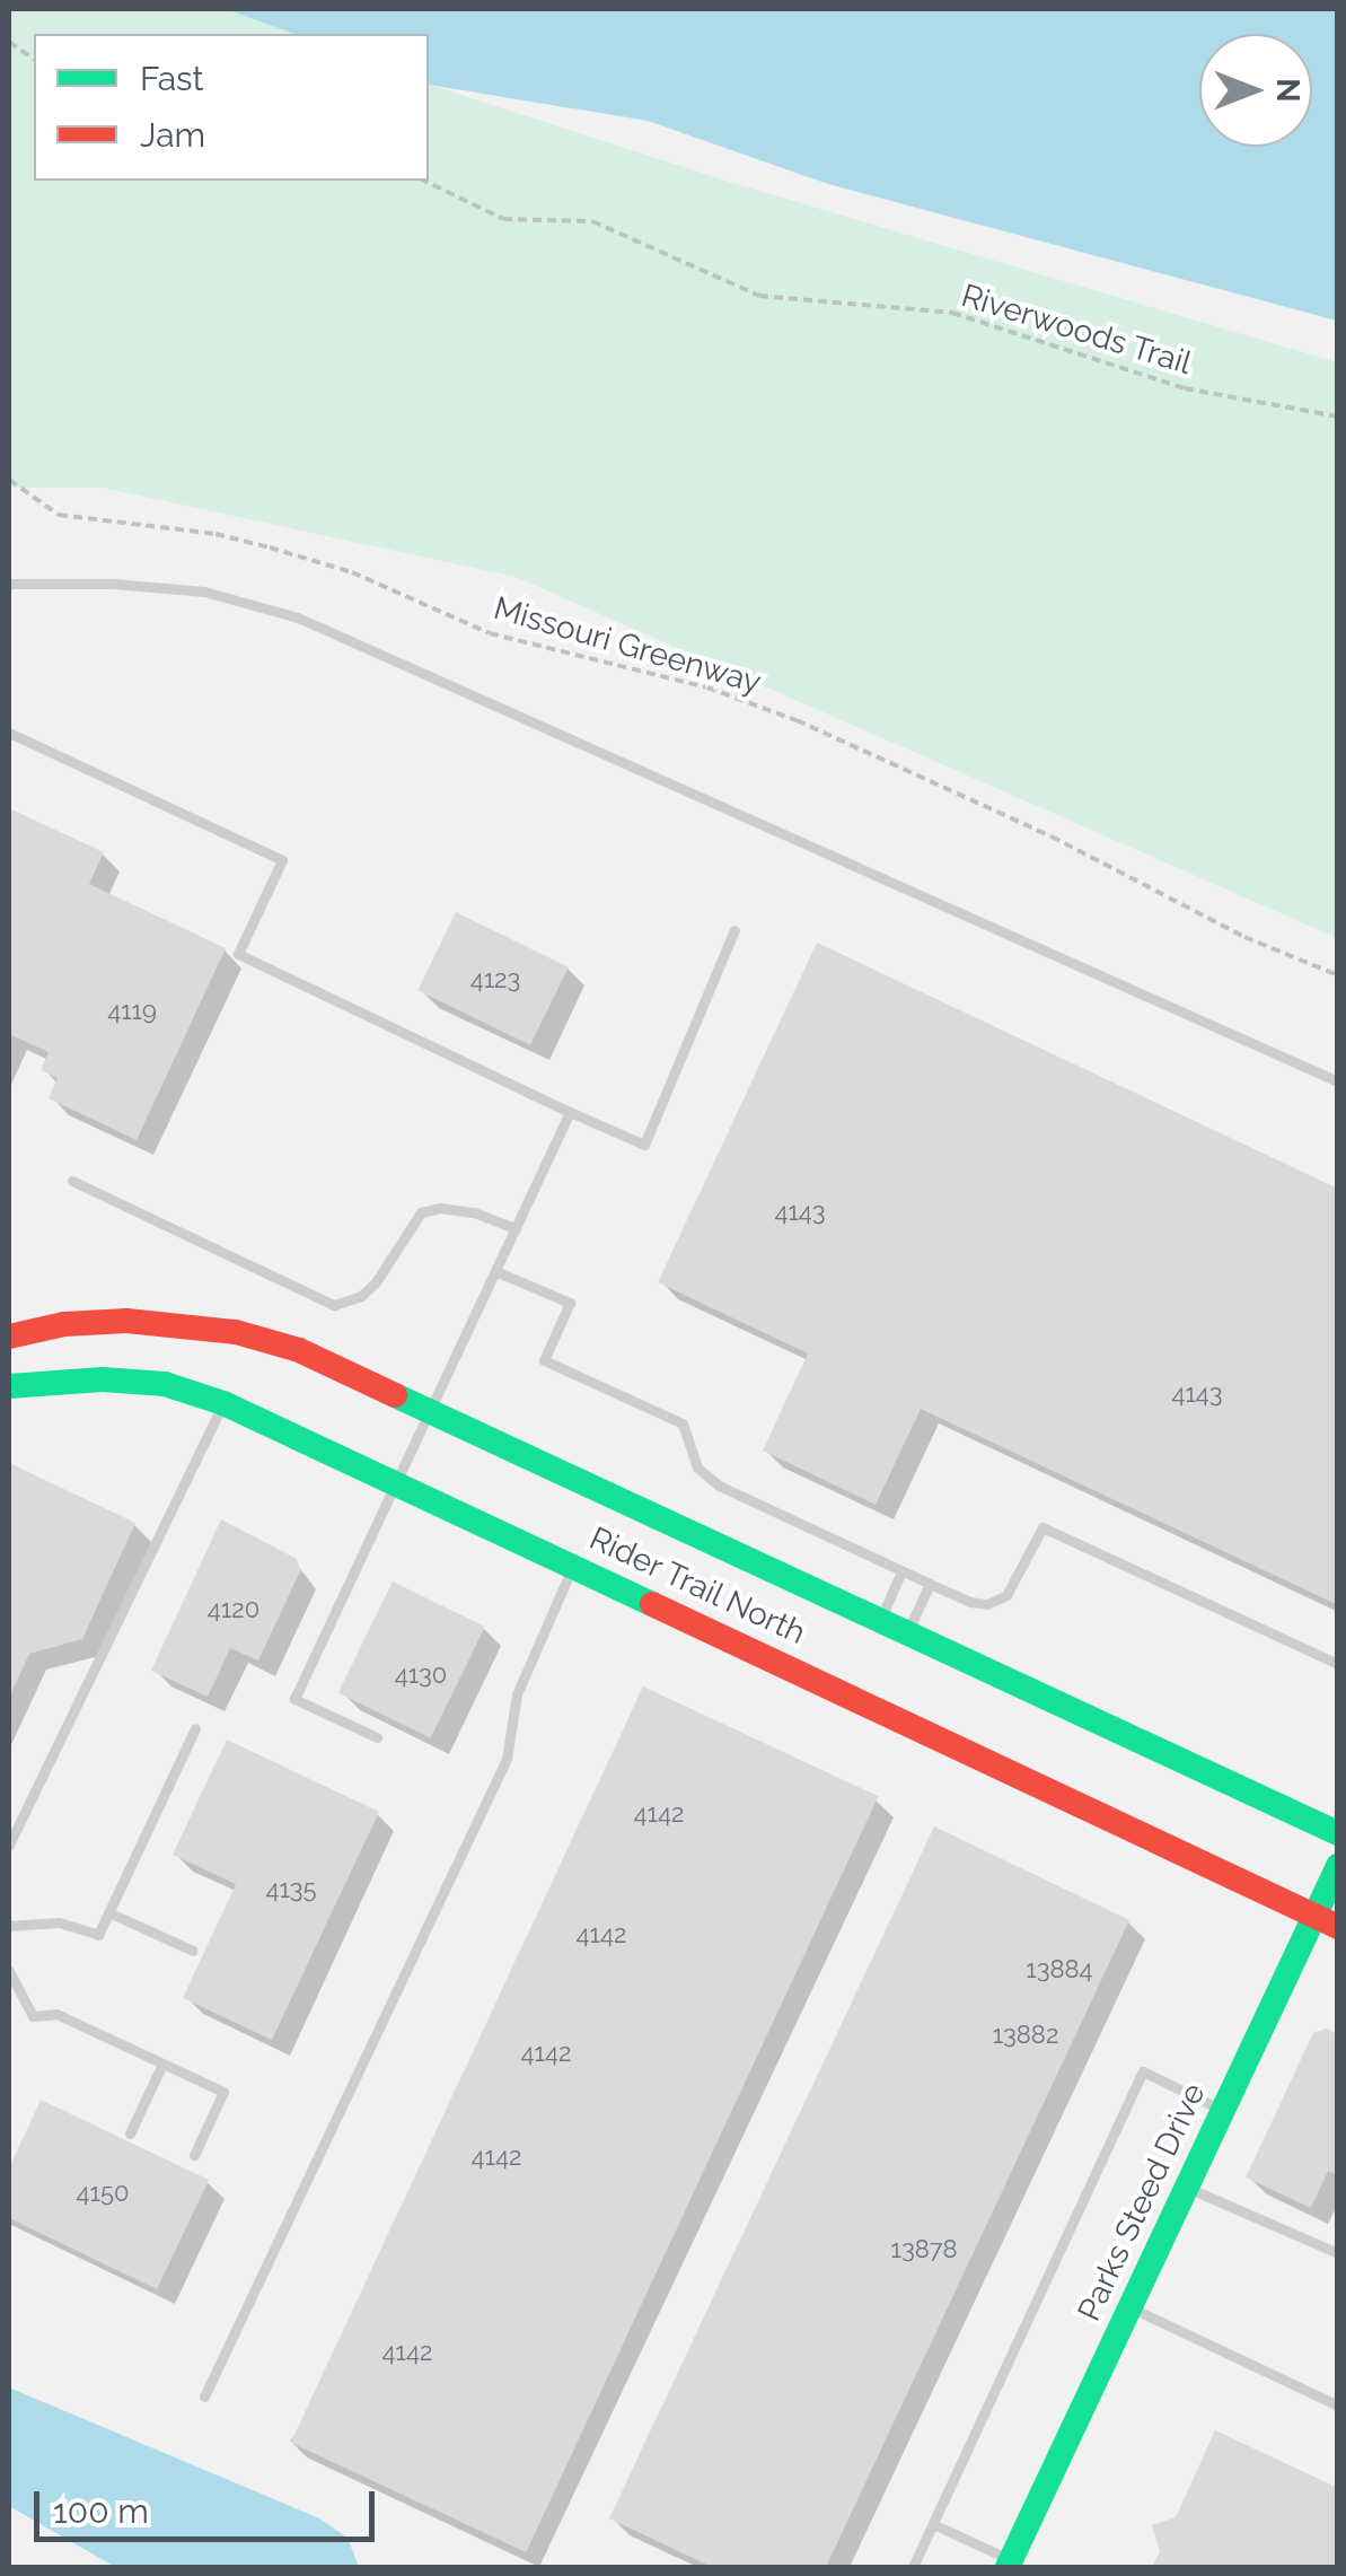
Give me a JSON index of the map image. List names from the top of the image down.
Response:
{
  "streets": {
    "street": ["Rider Trail North", "Parks Steed Drive"],
    "path": ["Riverwoods Trail", "Missouri Greenway"]
  },
  "crossings": [
    ["Rider Trail North", "Parks Steed Drive"]
  ],
  "house_numbers": [
    "4123",
    "4119",
    "4143",
    "4143",
    "4120",
    "4130",
    "4142",
    "4135",
    "4142",
    "13884",
    "13882",
    "4142",
    "4142",
    "4150",
    "13878",
    "4142"
  ],
  "legend": ["Fast", "Jam"],
  "scale_bar": "100 m",
  "north": "right"
}
